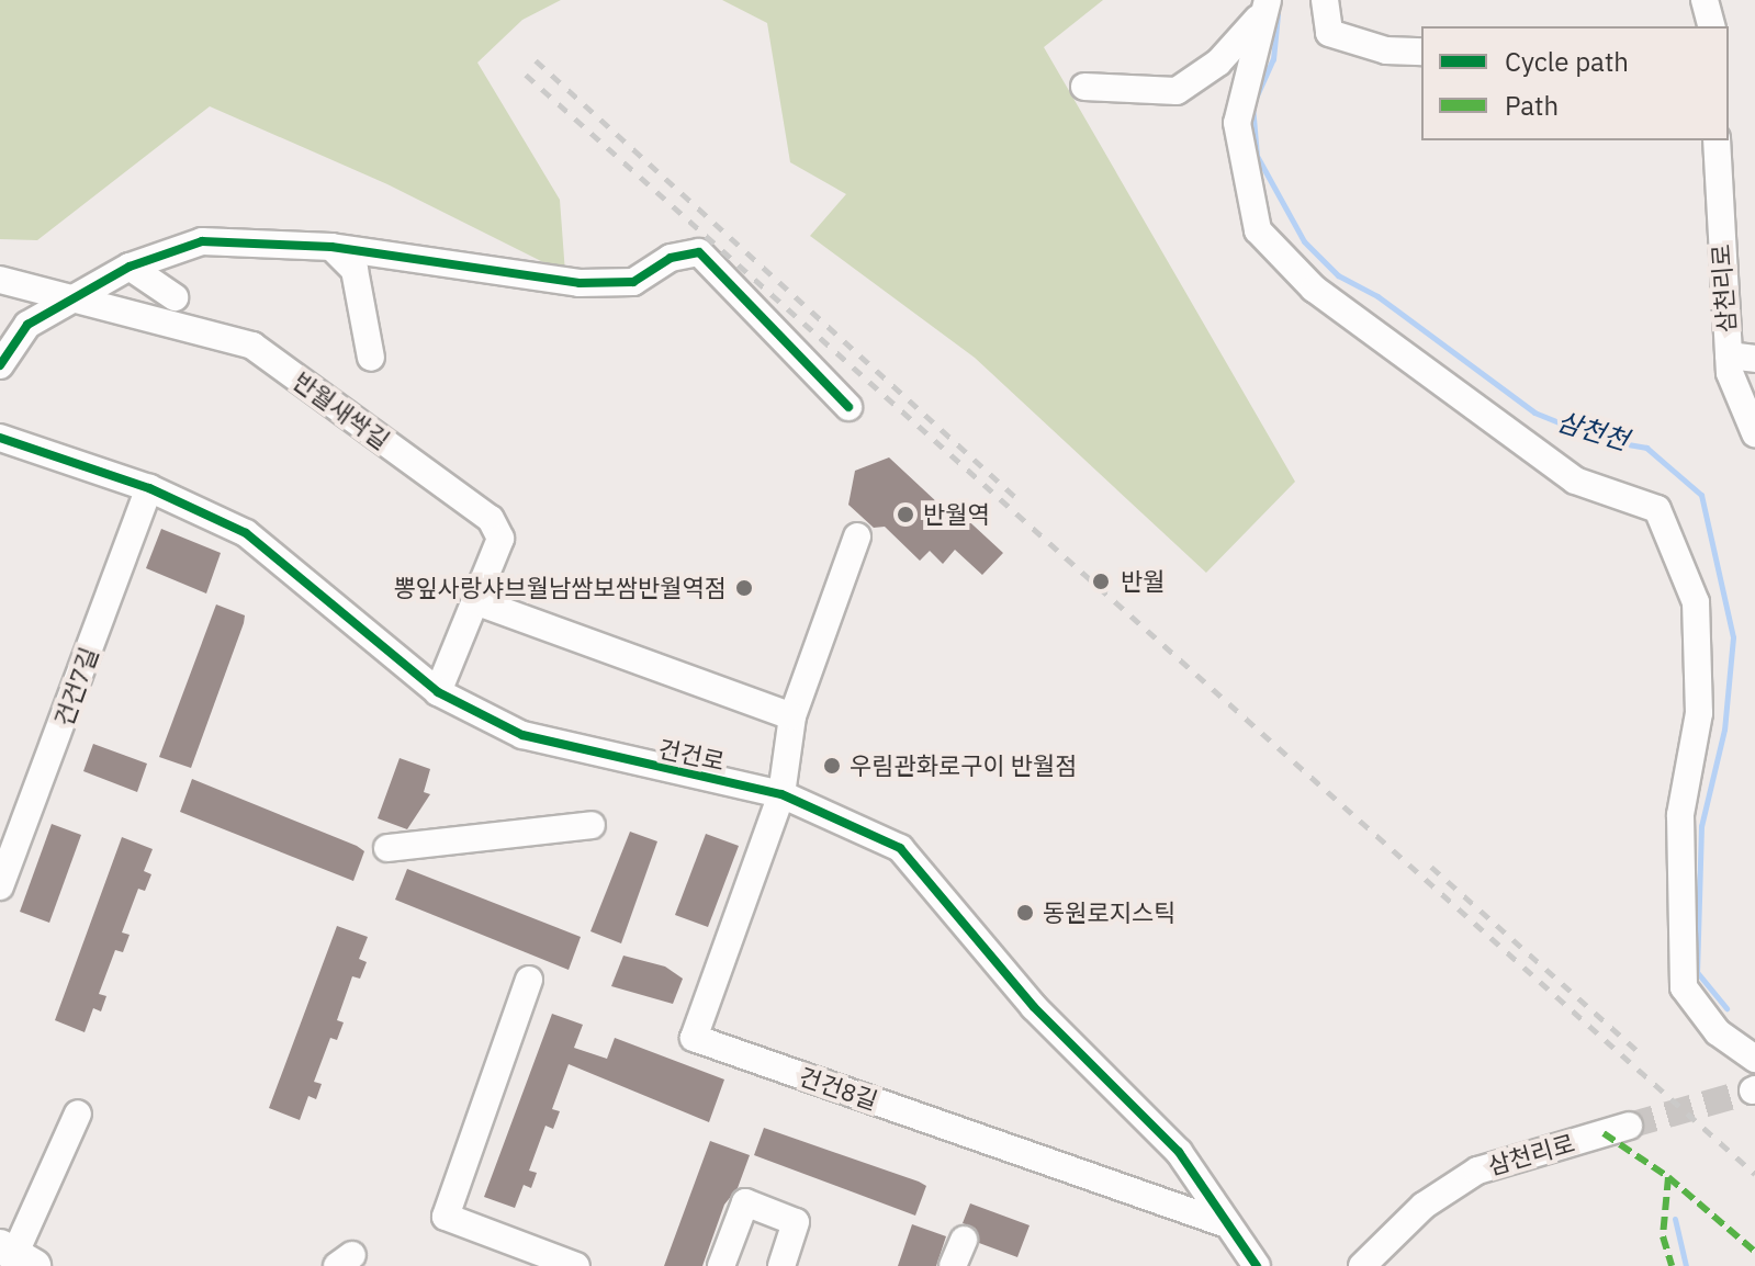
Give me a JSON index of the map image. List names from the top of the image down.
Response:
{
  "streets": {
    "street": [
      "삼천리로",
      "반월새싹길",
      "건건7길",
      "건건로",
      "건건8길"
    ]
  },
  "crossings": [
    ["반월새싹길", "건건로"],
    ["건건7길", "건건로"],
    ["건건로", "건건8길"]
  ],
  "water": ["삼천천"],
  "places": [
    "반월역",
    "반월",
    "뽕잎사랑샤브월남쌈보쌈반월역점",
    "우림관화로구이 반월점",
    "동원로지스틱"
  ],
  "legend": ["Cycle path", "Path"]
}
